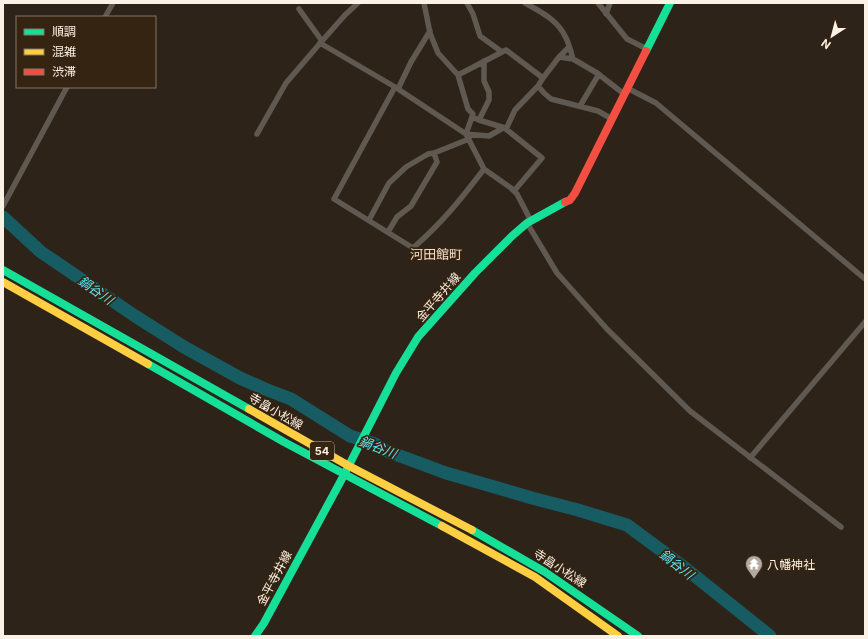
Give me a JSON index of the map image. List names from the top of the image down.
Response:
{
  "streets": {
    "main road": ["金平寺井線", "寺畠小松線", "54"]
  },
  "crossings": [
    ["金平寺井線", "寺畠小松線"]
  ],
  "districts": ["河田館町"],
  "water": ["鍋谷川"],
  "places": {
    "temple": ["八幡神社"]
  },
  "legend": ["順調", "混雑", "渋滞"],
  "north": "bottom left"
}
